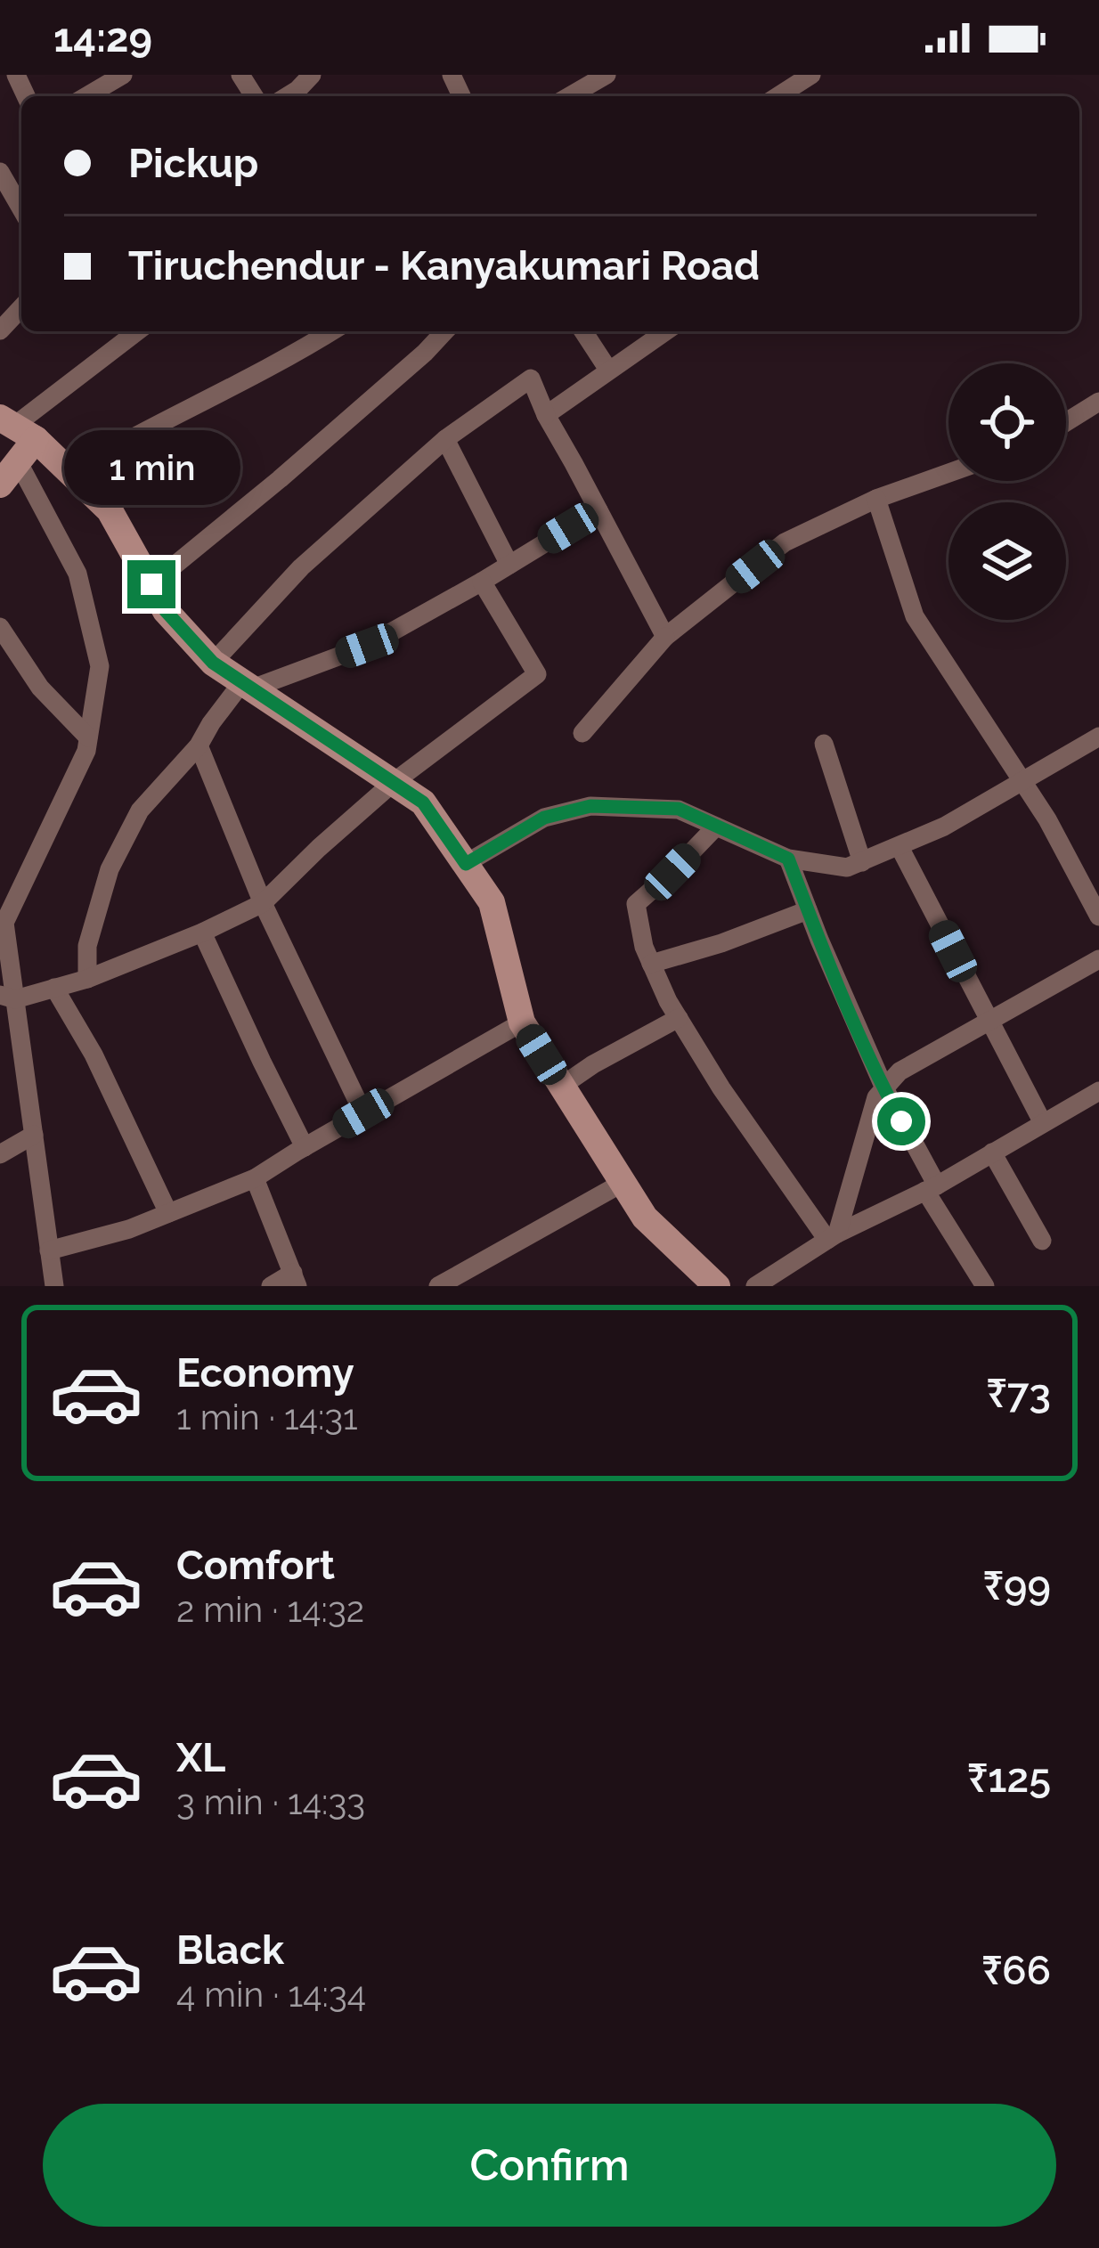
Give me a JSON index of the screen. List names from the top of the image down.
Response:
{
  "page": {
    "status": "14:29",
    "banner": ["Pickup", "Tiruchendur - Kanyakumari Road"],
    "bubble": "1 min",
    "list": [
      {
        "name": "Economy",
        "note": "1 min · 14:31",
        "value": "₹73"
      },
      {
        "name": "Comfort",
        "note": "2 min · 14:32",
        "value": "₹99"
      },
      {
        "name": "XL",
        "note": "3 min · 14:33",
        "value": "₹125"
      },
      {
        "name": "Black",
        "note": "4 min · 14:34",
        "value": "₹66"
      }
    ],
    "buttons": "Confirm"
  }
}
